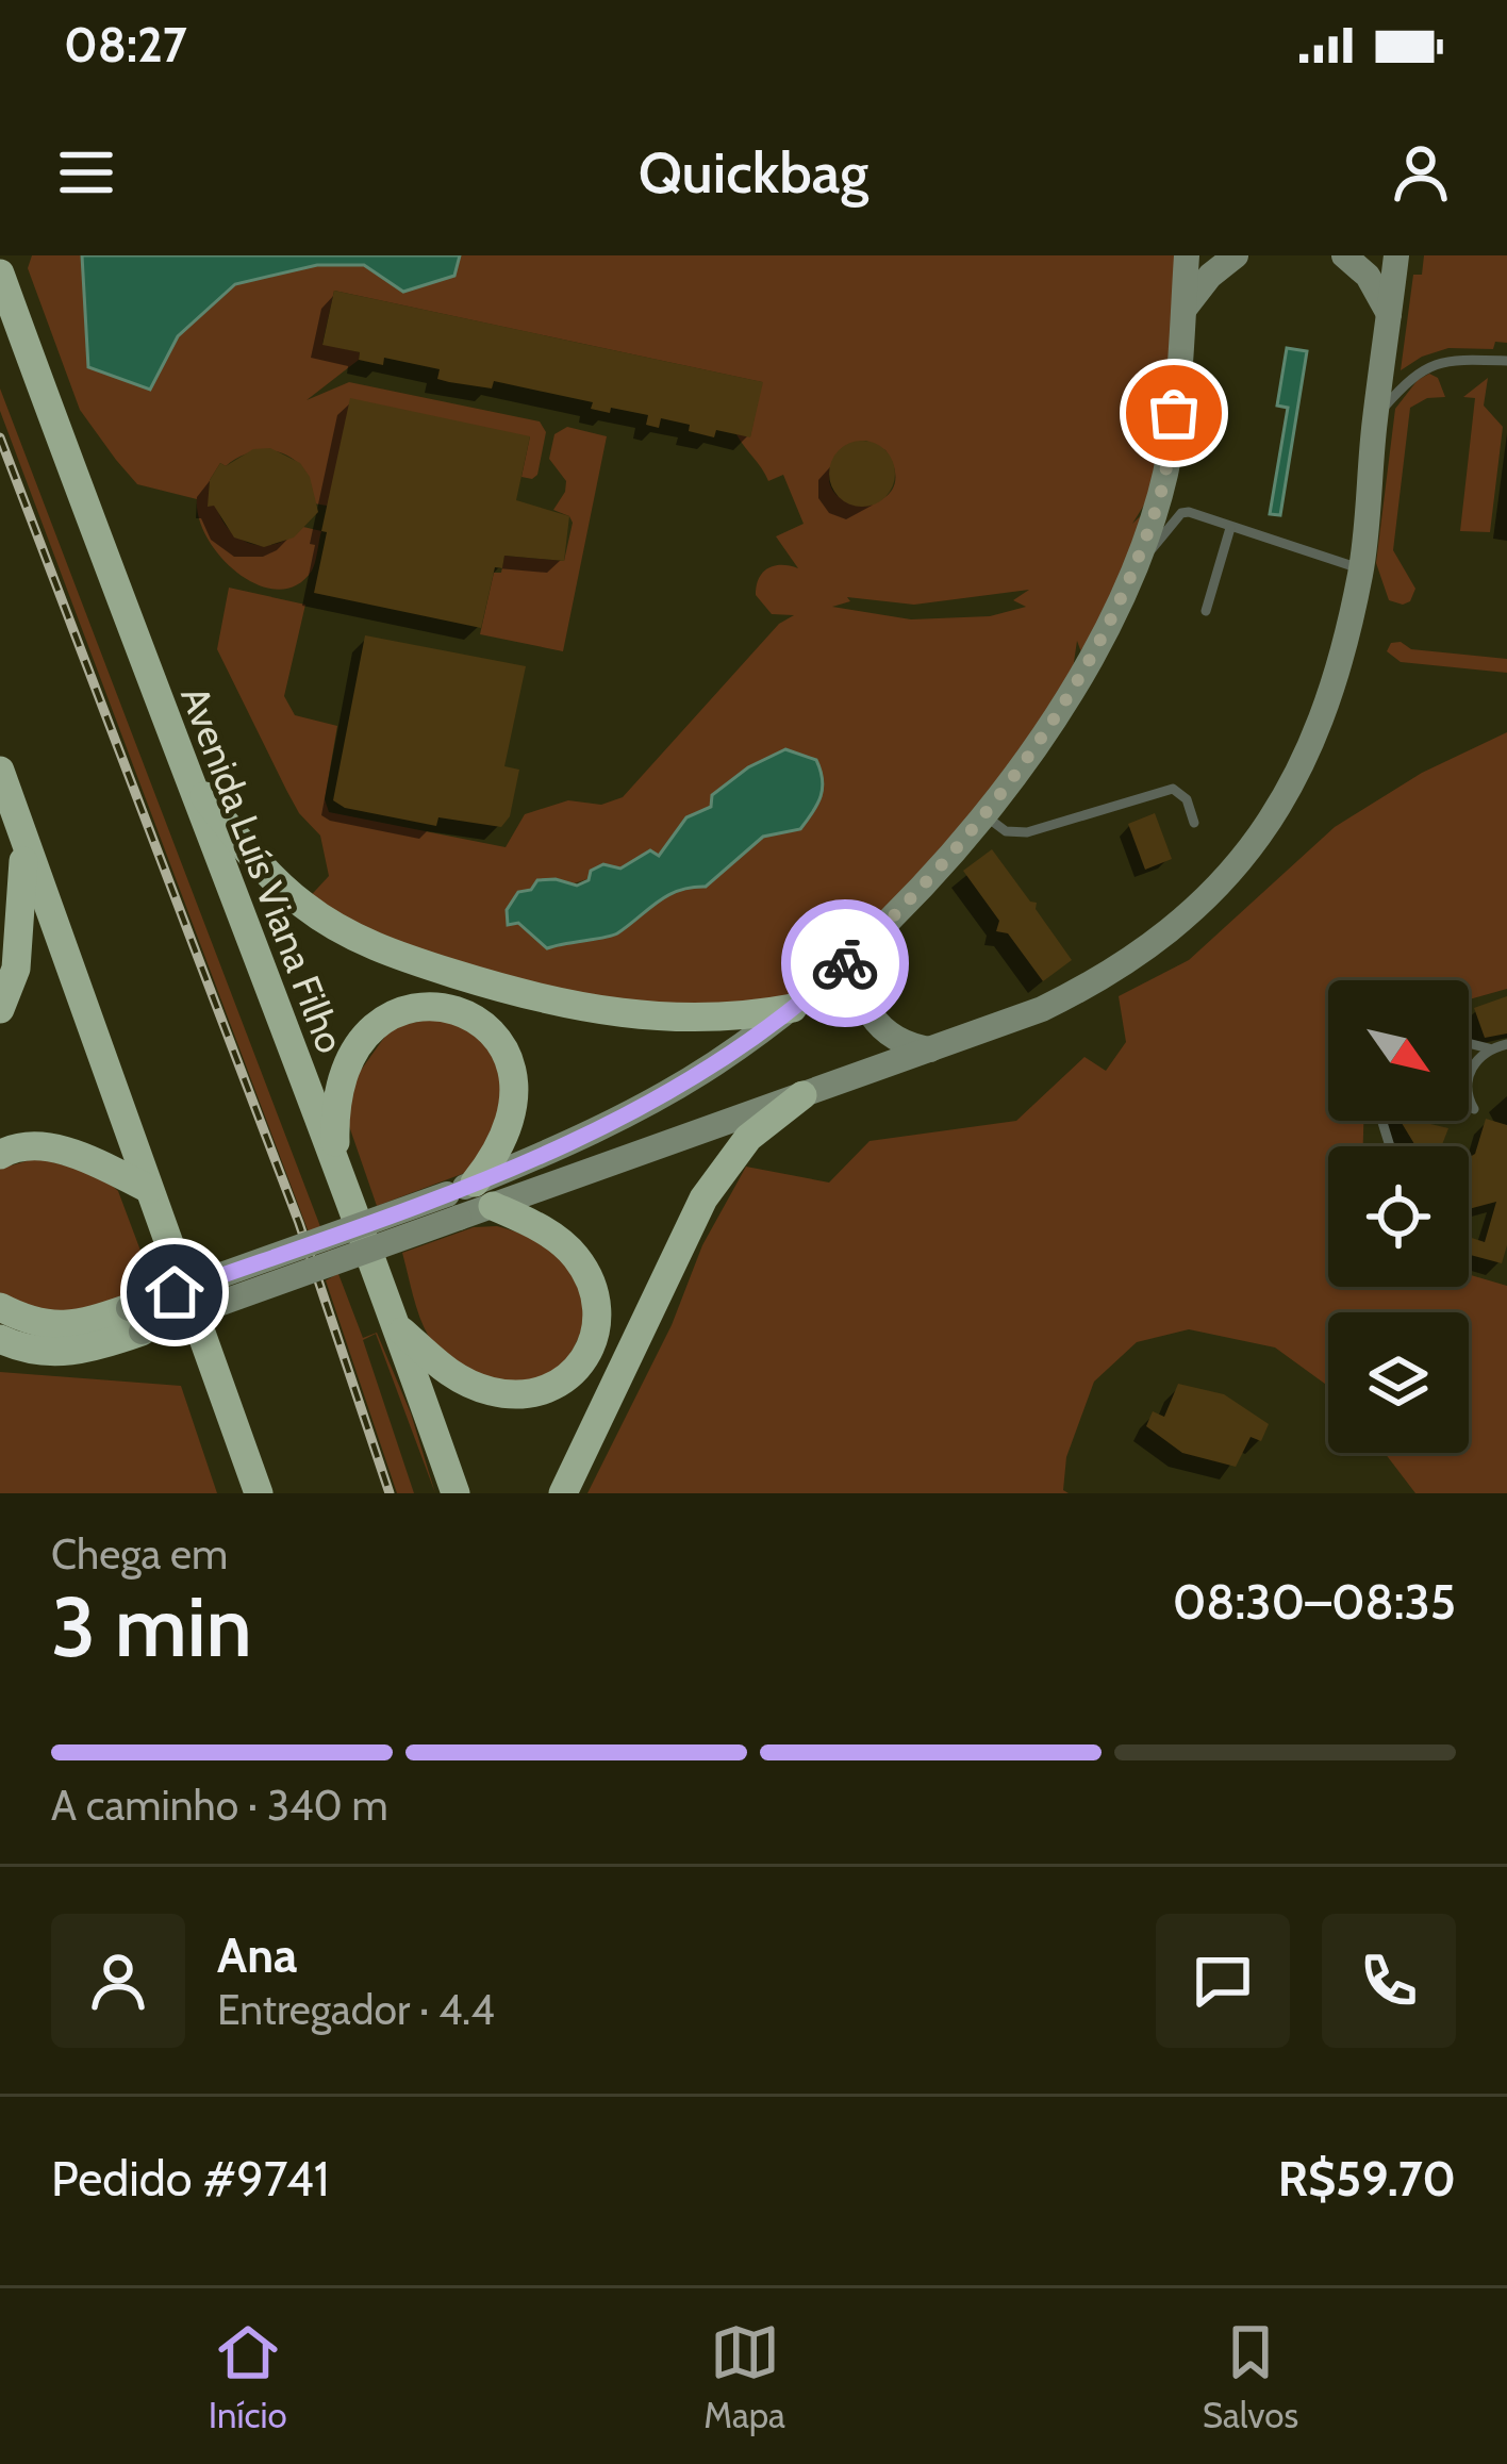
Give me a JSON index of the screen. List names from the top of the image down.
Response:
{
  "streets": {
    "highway": ["Avenida Luís Viana Filho"]
  },
  "north": "bottom right",
  "page": {
    "status": "08:27",
    "header": "Quickbag",
    "heading": ["3 min", "Chega em", "08:30–08:35"],
    "panel": [
      "Ana",
      "Entregador · 4.4",
      "Pedido #9741",
      "R$59.70"
    ],
    "bar": "A caminho · 340 m",
    "tabs": ["Início", "Mapa", "Salvos"]
  }
}
